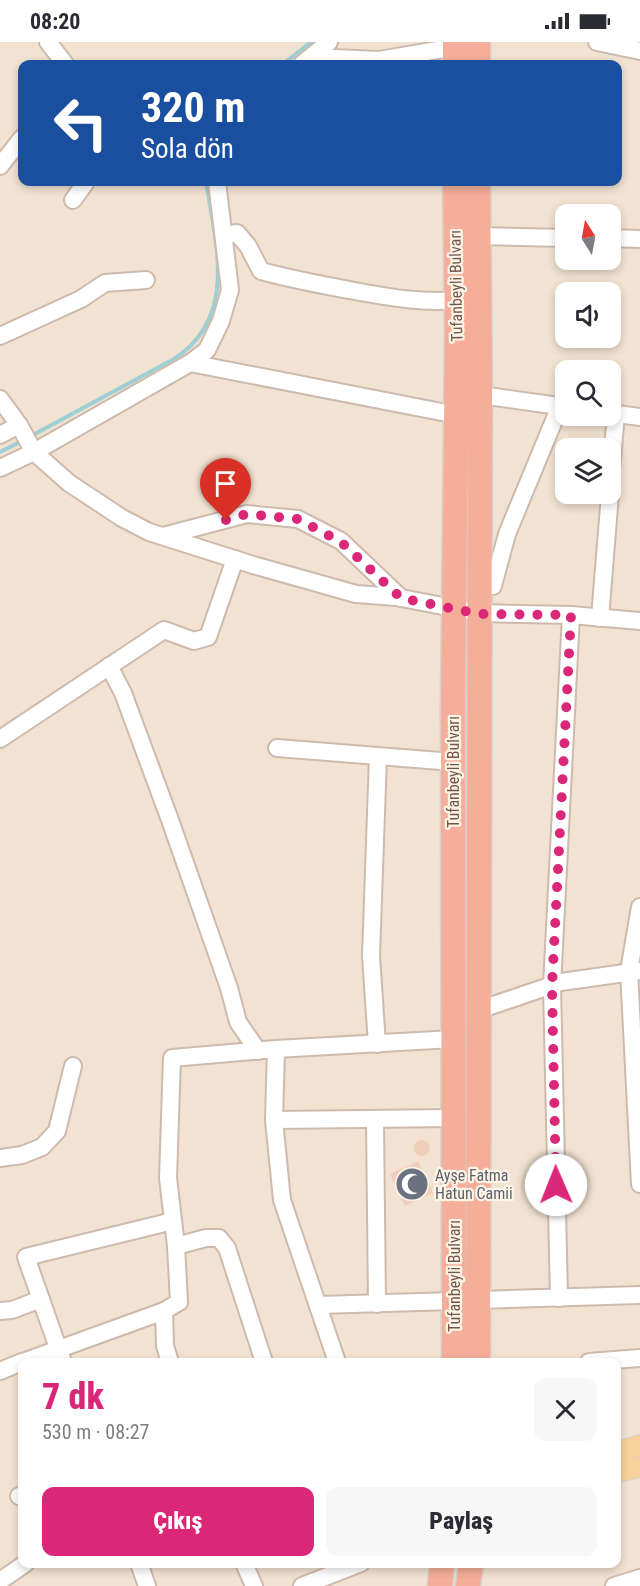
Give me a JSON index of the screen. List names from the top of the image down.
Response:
{
  "streets": {
    "highway": ["Tufanbeyli Bulvarı"]
  },
  "places": {
    "mosque": ["Ayşe Fatma Hatun Camii"]
  },
  "north": "top",
  "page": {
    "status": "08:20",
    "turn": ["320 m", "Sola dön"],
    "heading": ["7 dk", "530 m · 08:27"],
    "buttons": ["Çıkış", "Paylaş"]
  }
}
